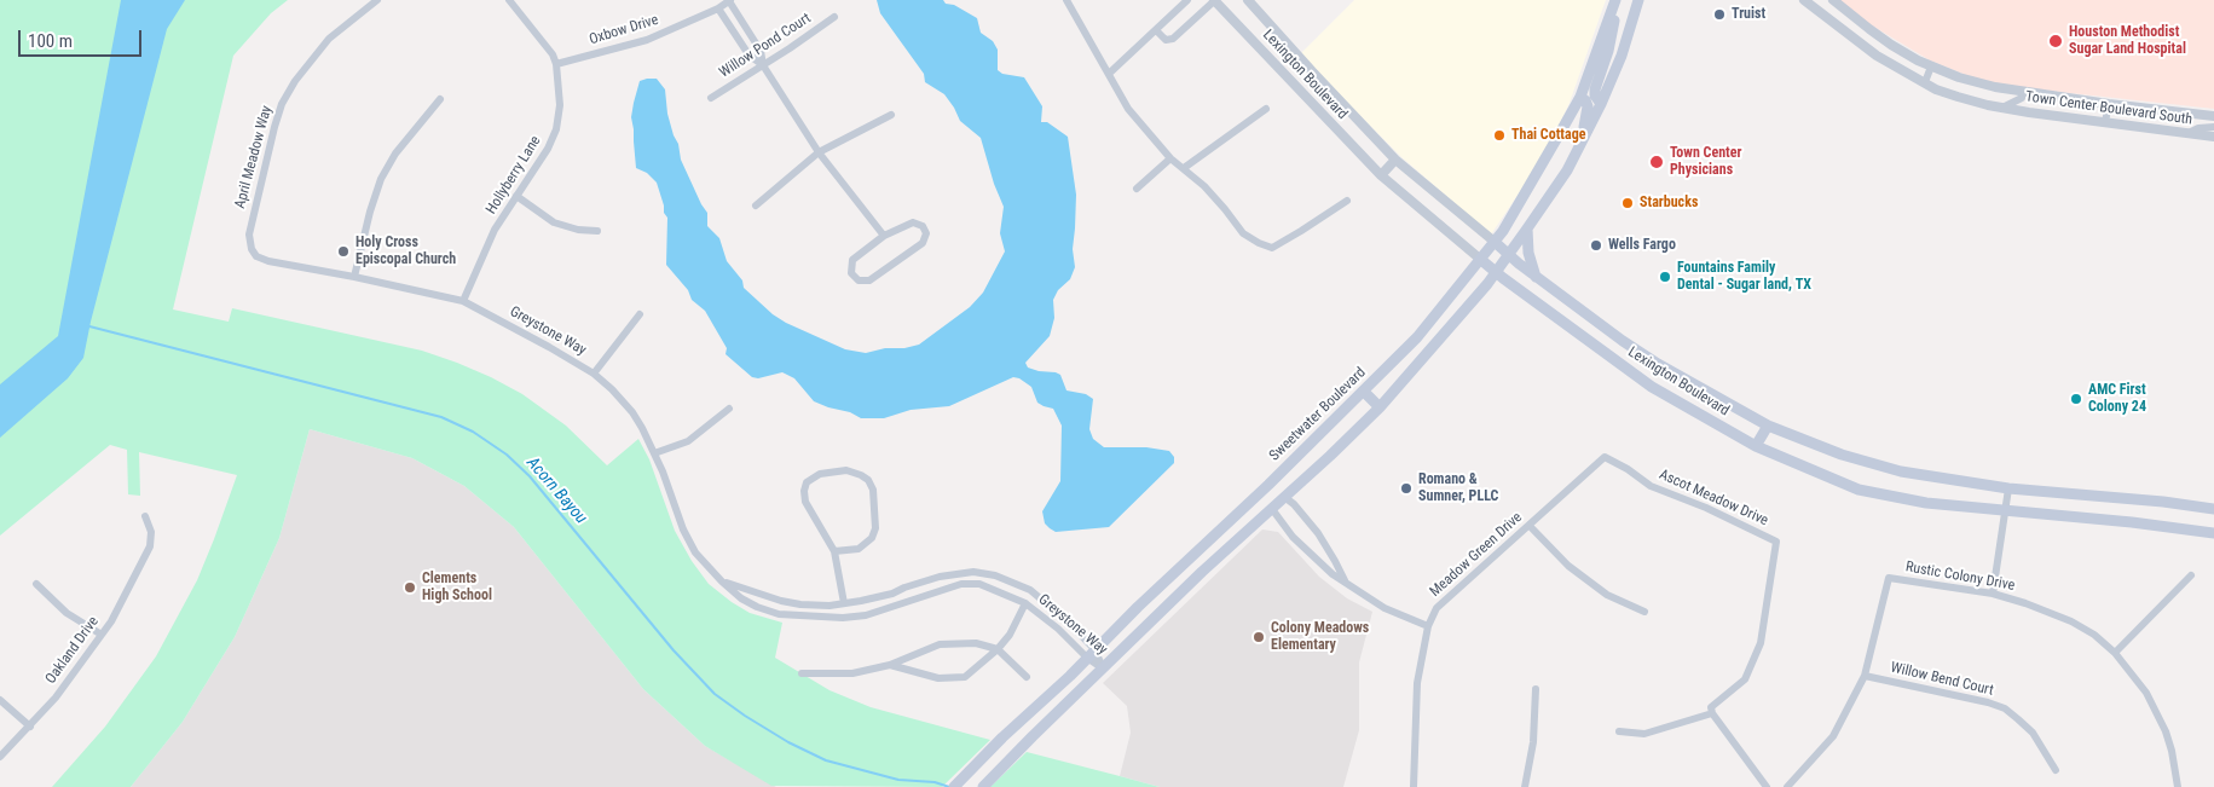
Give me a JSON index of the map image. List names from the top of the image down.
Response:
{
  "streets": {
    "main road": ["Lexington Boulevard", "Sweetwater Boulevard"],
    "street": [
      "Oxbow Drive",
      "Willow Pond Court",
      "Town Center Boulevard South",
      "April Meadow Way",
      "Hollyberry Lane",
      "Greystone Way",
      "Ascot Meadow Drive",
      "Meadow Green Drive",
      "Rustic Colony Drive",
      "Oakland Drive",
      "Willow Bend Court"
    ]
  },
  "crossings": [
    ["Oxbow Drive", "Hollyberry Lane"],
    ["Lexington Boulevard", "Sweetwater Boulevard"],
    ["April Meadow Way", "Greystone Way"],
    ["Hollyberry Lane", "Greystone Way"],
    ["Greystone Way", "Sweetwater Boulevard"],
    ["Ascot Meadow Drive", "Meadow Green Drive"],
    ["Rustic Colony Drive", "Willow Bend Court"]
  ],
  "water": ["Acorn Bayou"],
  "places": [
    "Truist",
    "Houston Methodist Sugar Land Hospital",
    "Thai Cottage",
    "Town Center Physicians",
    "Starbucks",
    "Wells Fargo",
    "Holy Cross Episcopal Church",
    "Fountains Family Dental - Sugar land, TX",
    "AMC First Colony 24",
    "Romano & Sumner, PLLC",
    "Clements High School",
    "Colony Meadows Elementary"
  ],
  "scale_bar": "100 m"
}
